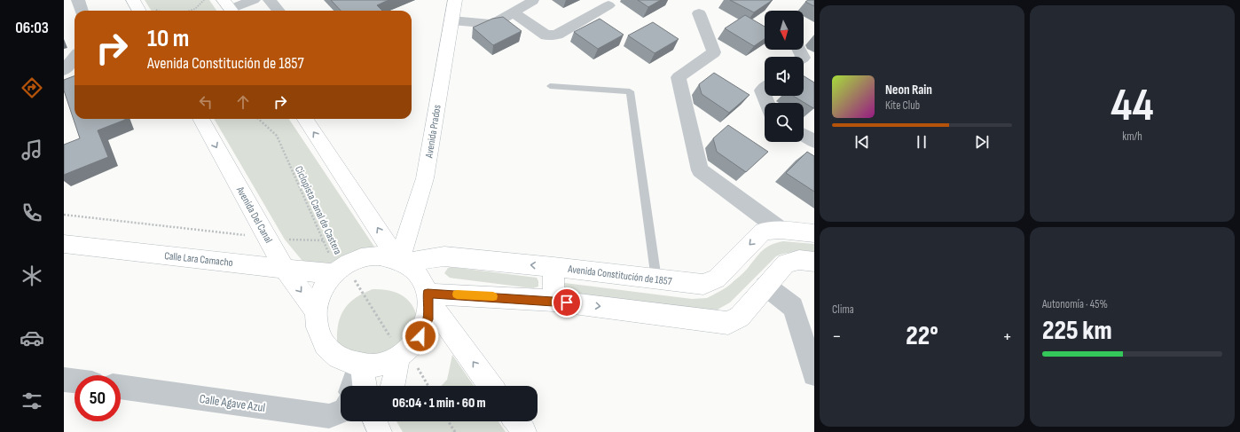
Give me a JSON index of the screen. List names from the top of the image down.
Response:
{
  "streets": {
    "main road": [
      "Avenida Prados",
      "Avenida Del Canal",
      "Calle Lara Camacho",
      "Avenida Constitución de 1857"
    ],
    "street": ["Calle Agave Azul"],
    "path": ["Ciclopista Canal de Castera"]
  },
  "crossings": [
    ["Avenida Prados", "Avenida Constitución de 1857"],
    ["Ciclopista Canal de Castera", "Calle Lara Camacho"],
    ["Avenida Del Canal", "Calle Lara Camacho"]
  ],
  "north": "bottom",
  "page": {
    "tabs": "06:03",
    "tile": [
      ["44", "km/h"],
      "Clima",
      ["Autonomía · 45%", "225 km"]
    ],
    "turn": ["10 m", "Avenida Constitución de 1857"],
    "song": ["Neon Rain", "Kite Club"],
    "heat": ["−", "22°", "+"],
    "limit": "50",
    "trip": "06:04 · 1 min · 60 m"
  }
}
